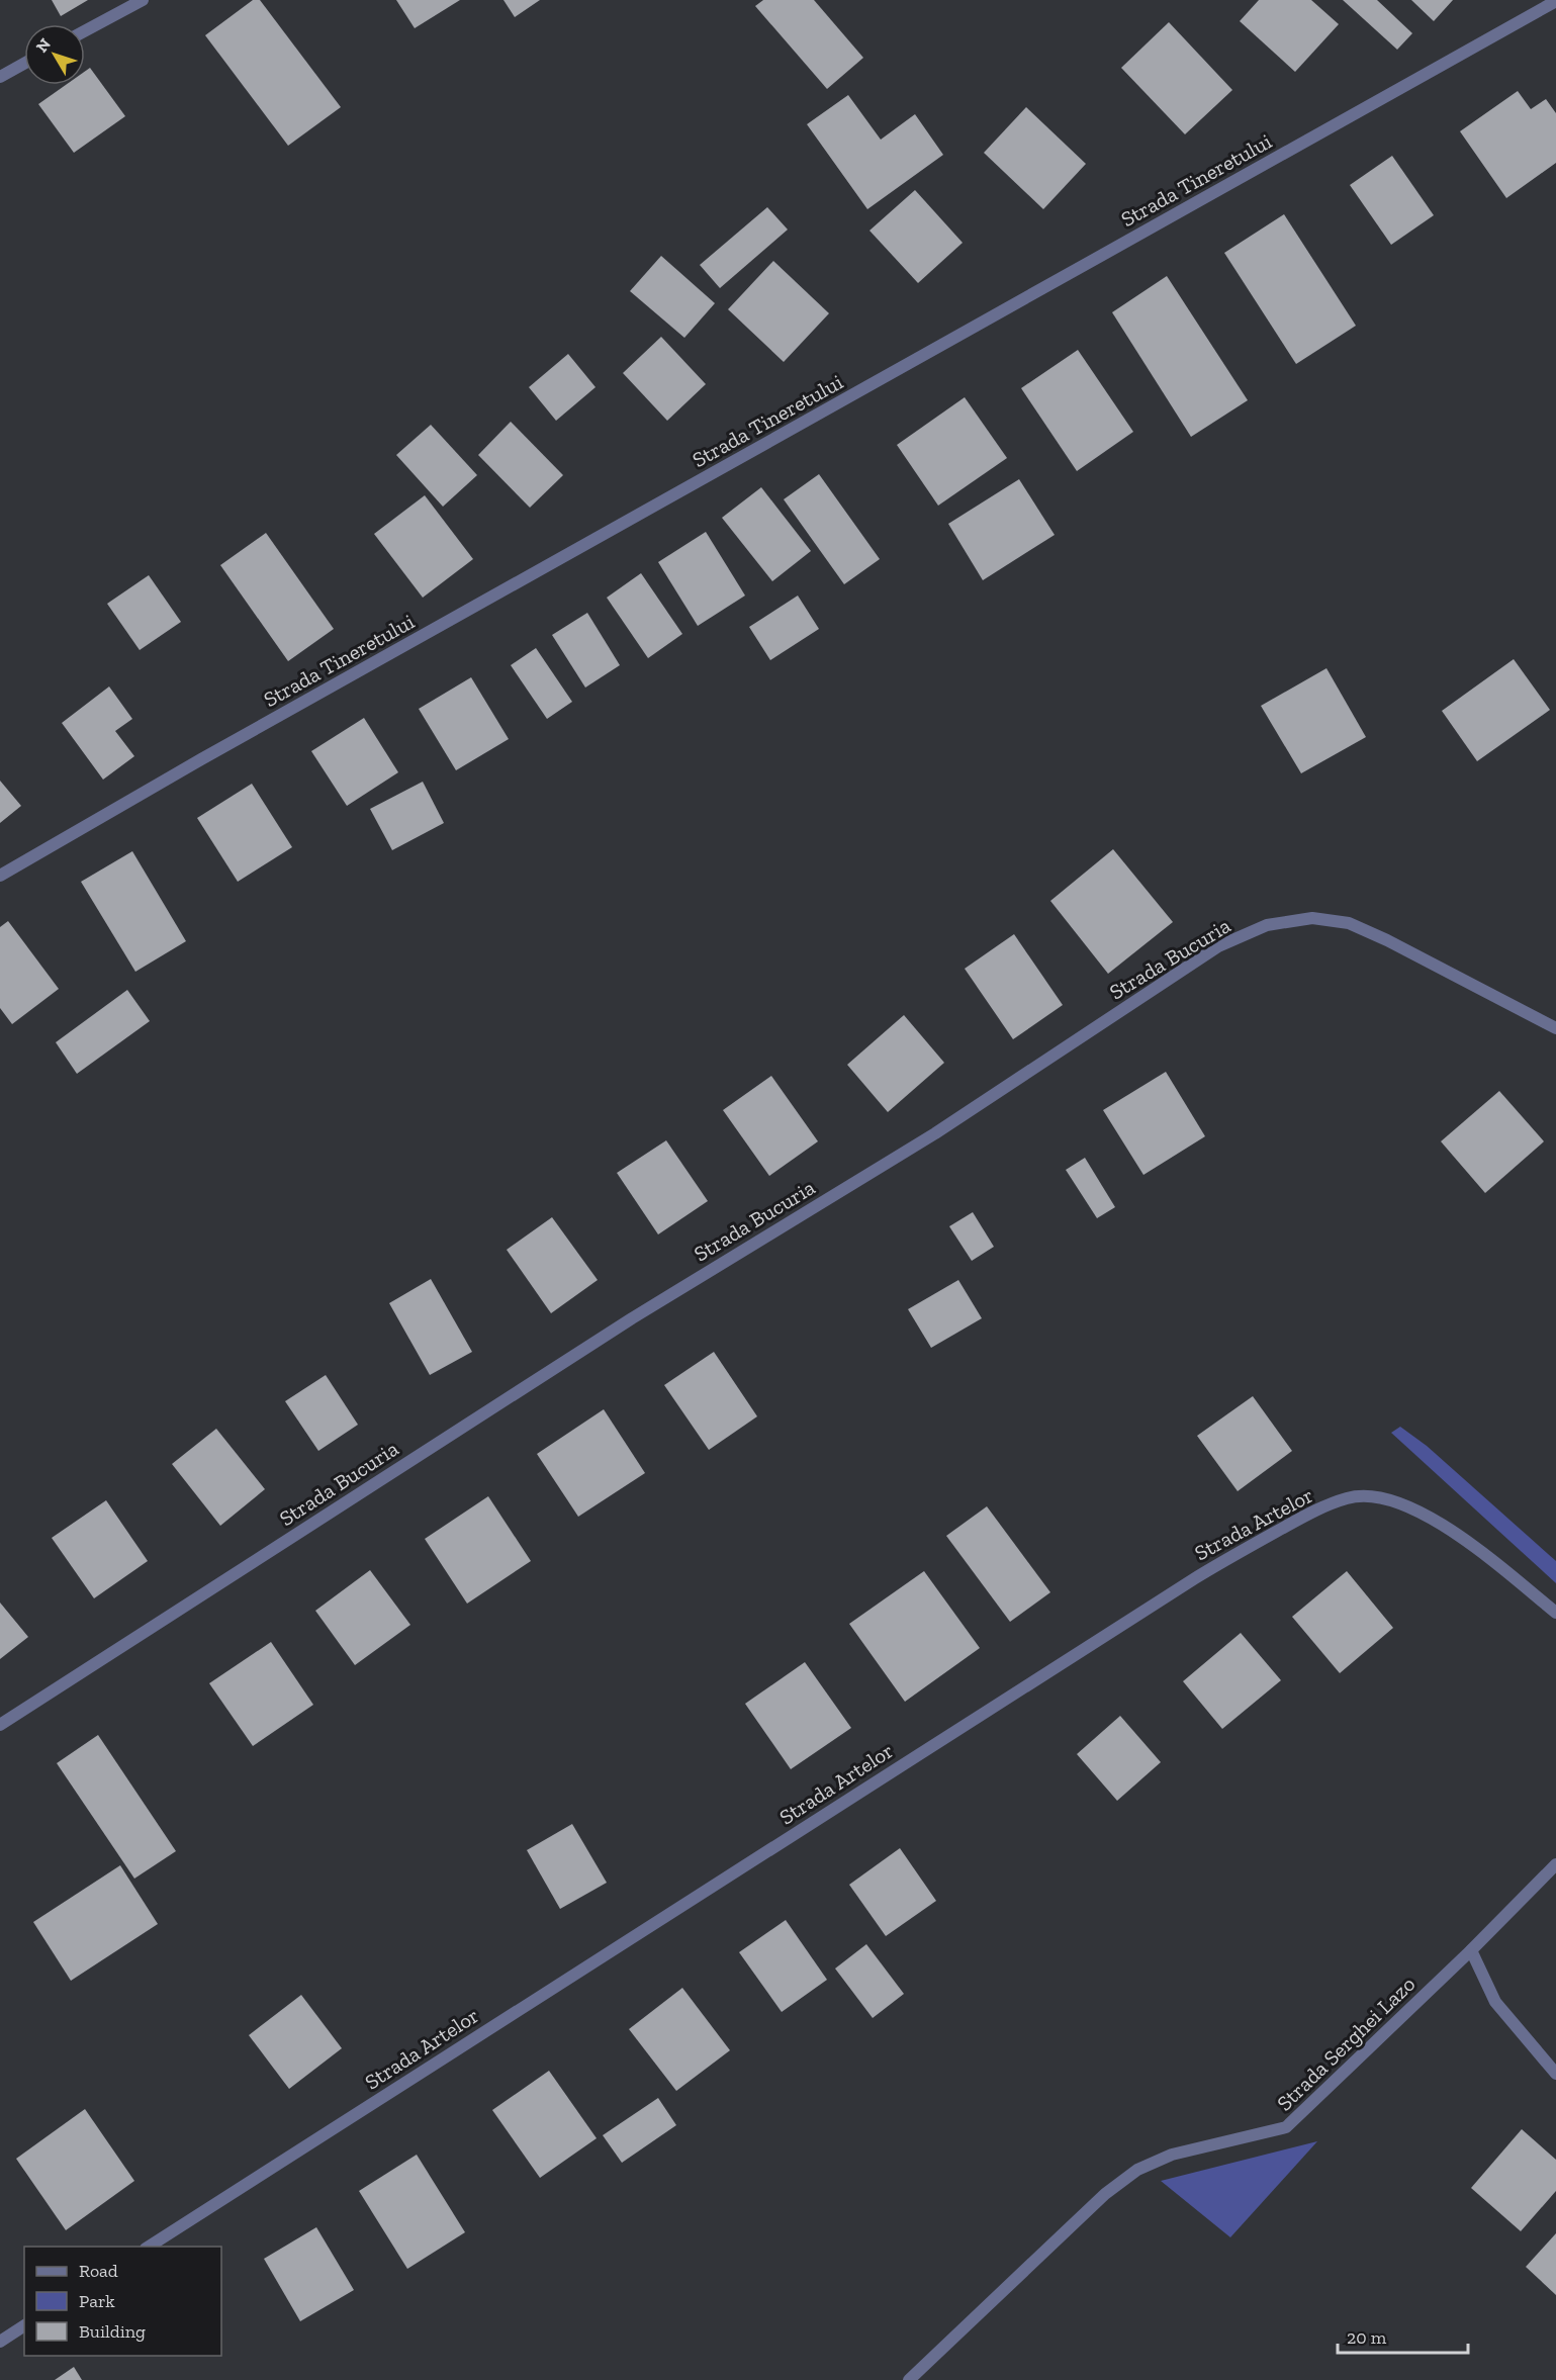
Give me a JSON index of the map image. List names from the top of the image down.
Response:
{
  "streets": {
    "street": [
      "Strada Tineretului",
      "Strada Bucuria",
      "Strada Artelor",
      "Strada Serghei Lazo"
    ]
  },
  "legend": ["Road", "Park", "Building"],
  "scale_bar": "20 m",
  "north": "top left"
}
